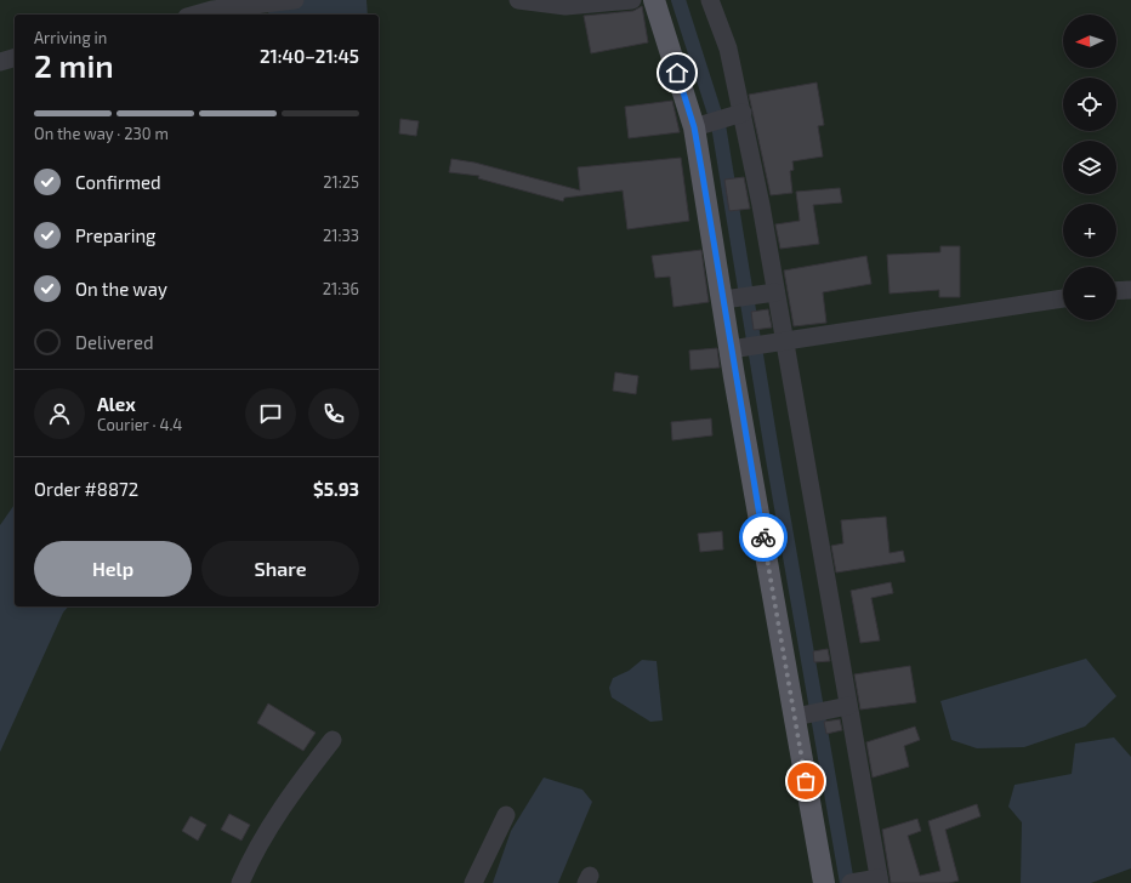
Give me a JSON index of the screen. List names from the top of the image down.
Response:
{
  "north": "left",
  "page": {
    "map_buttons": ["+", "−"],
    "heading": ["2 min", "Arriving in", "21:40–21:45"],
    "panel": [
      "Alex",
      "Courier · 4.4",
      "Order #8872",
      "$5.93"
    ],
    "bar": "On the way · 230 m",
    "list": [
      ["Confirmed", "21:25"],
      ["Preparing", "21:33"],
      ["On the way", "21:36"],
      "Delivered"
    ],
    "buttons": ["Help", "Share"]
  }
}
